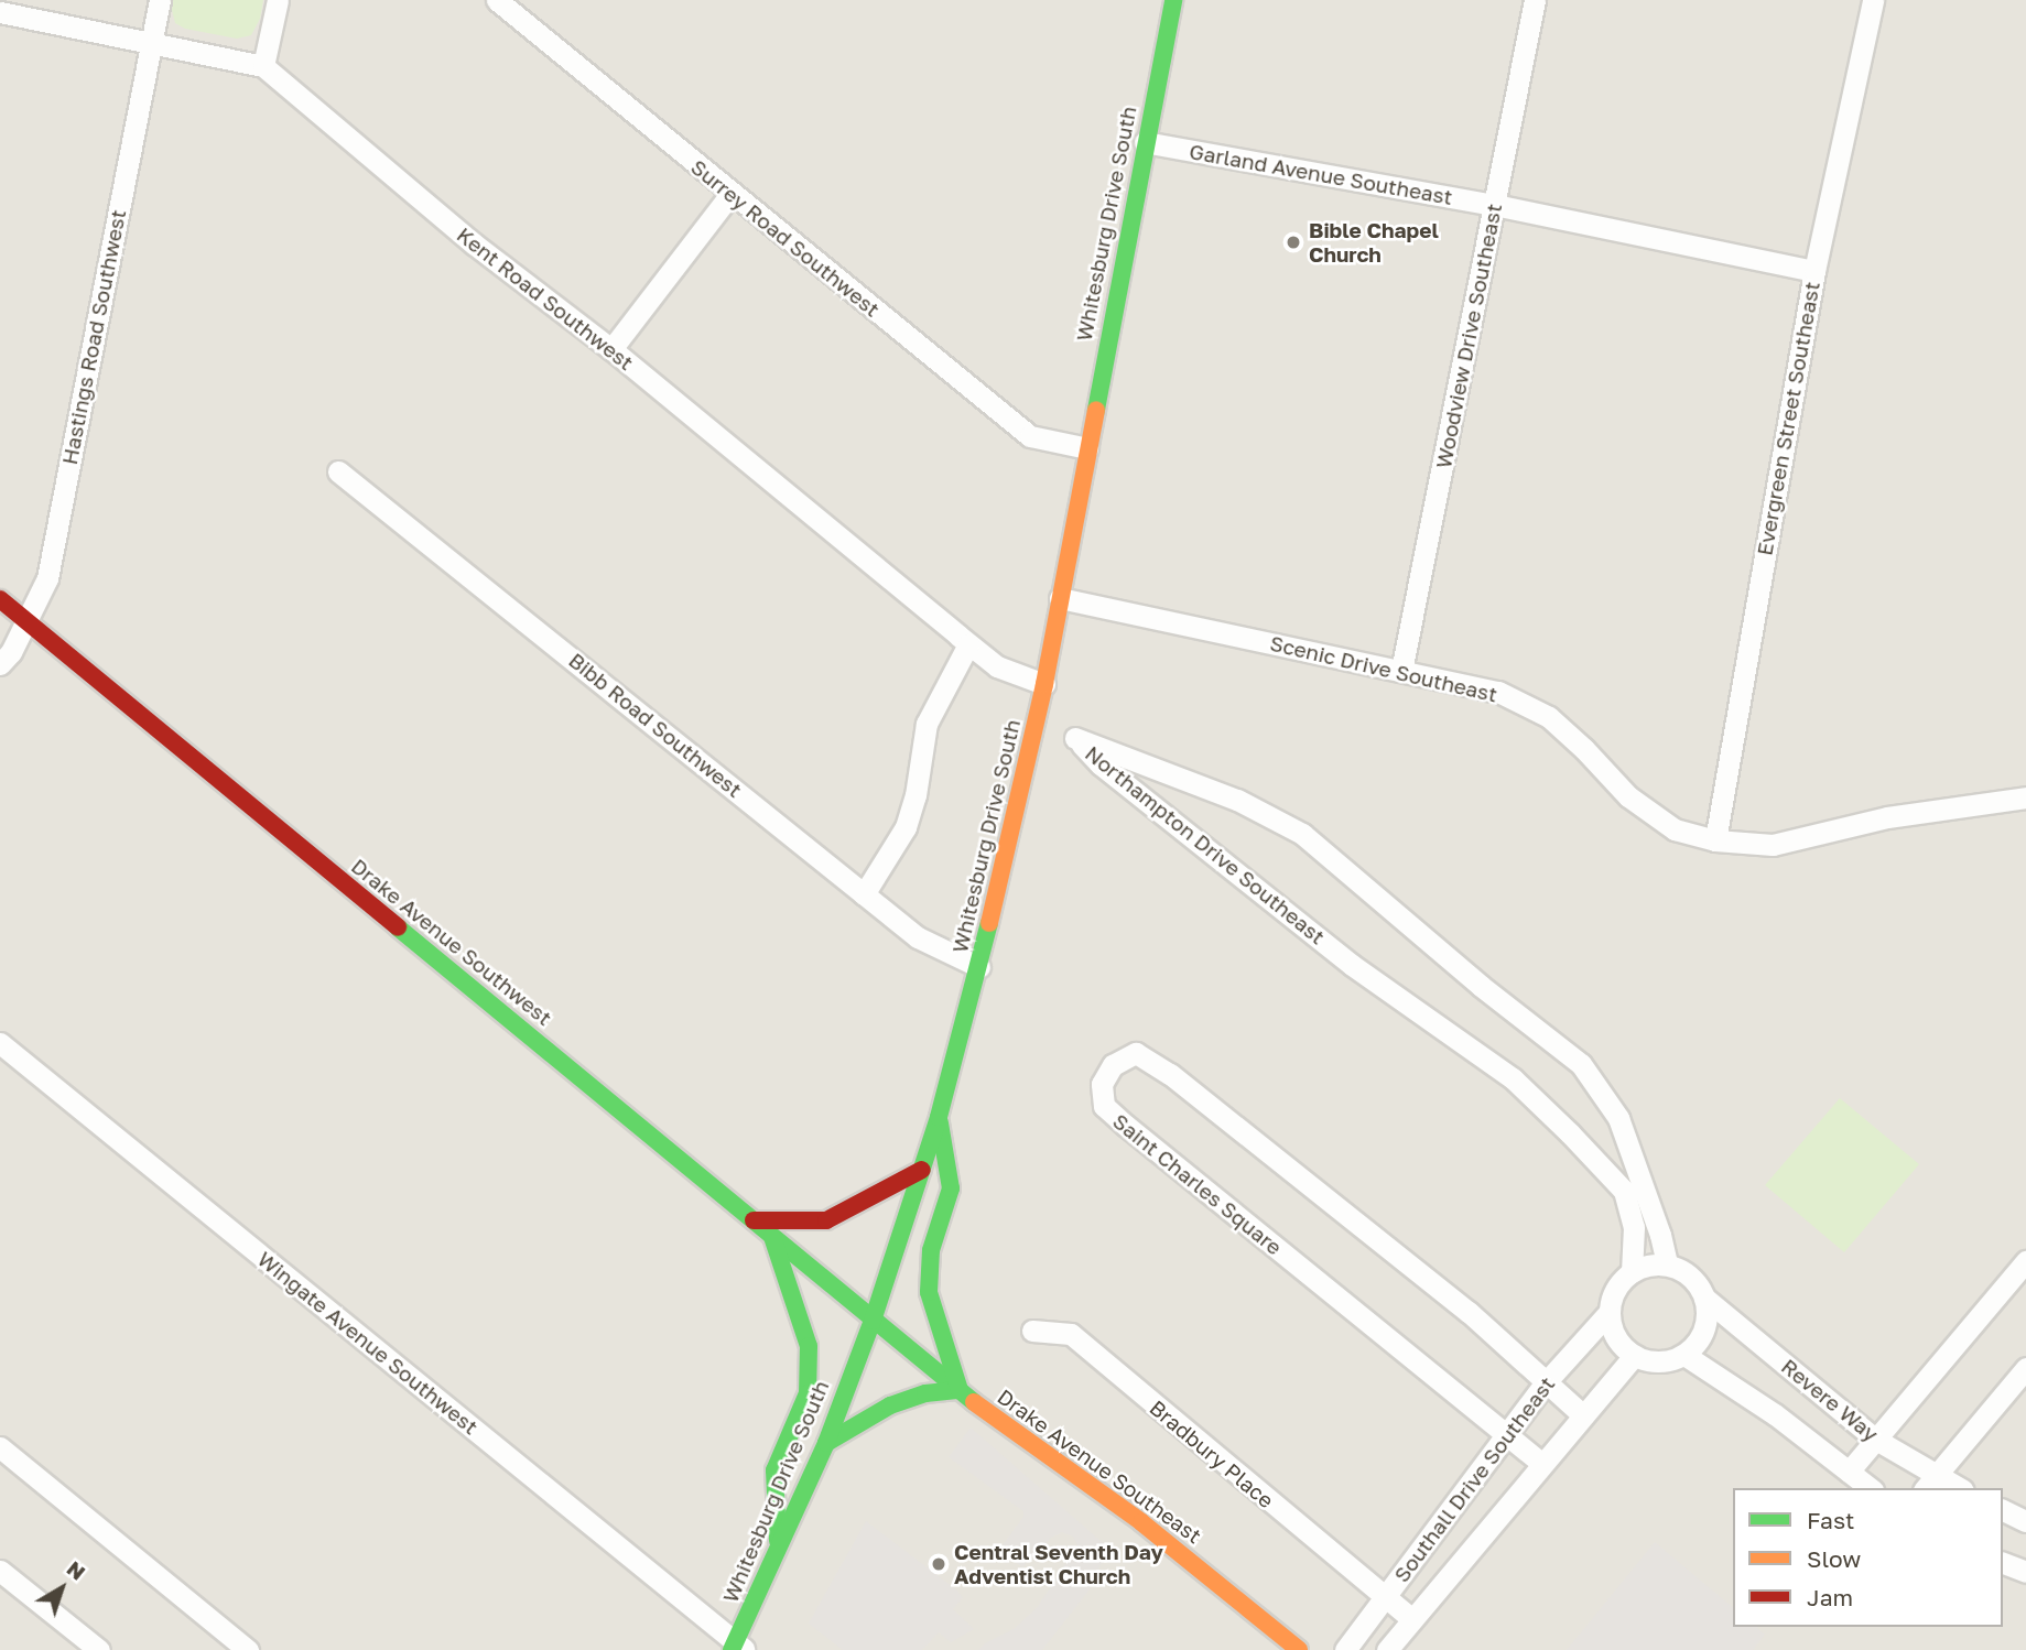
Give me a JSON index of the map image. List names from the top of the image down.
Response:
{
  "streets": {
    "main road": ["Whitesburg Drive South", "Drake Avenue Southwest", "Drake Avenue Southeast"],
    "street": [
      "Garland Avenue Southeast",
      "Surrey Road Southwest",
      "Kent Road Southwest",
      "Woodview Drive Southeast",
      "Hastings Road Southwest",
      "Evergreen Street Southeast",
      "Scenic Drive Southeast",
      "Bibb Road Southwest",
      "Northampton Drive Southeast",
      "Saint Charles Square",
      "Wingate Avenue Southwest",
      "Revere Way",
      "Bradbury Place",
      "Southall Drive Southeast"
    ]
  },
  "crossings": [
    ["Garland Avenue Southeast", "Whitesburg Drive South"],
    ["Garland Avenue Southeast", "Woodview Drive Southeast"],
    ["Garland Avenue Southeast", "Evergreen Street Southeast"],
    ["Whitesburg Drive South", "Surrey Road Southwest"],
    ["Whitesburg Drive South", "Kent Road Southwest"],
    ["Whitesburg Drive South", "Scenic Drive Southeast"],
    ["Whitesburg Drive South", "Bibb Road Southwest"],
    ["Whitesburg Drive South", "Drake Avenue Southwest"],
    ["Whitesburg Drive South", "Wingate Avenue Southwest"],
    ["Whitesburg Drive South", "Drake Avenue Southeast"],
    ["Kent Road Southwest", "Hastings Road Southwest"],
    ["Woodview Drive Southeast", "Scenic Drive Southeast"],
    ["Hastings Road Southwest", "Drake Avenue Southwest"],
    ["Evergreen Street Southeast", "Scenic Drive Southeast"],
    ["Northampton Drive Southeast", "Revere Way"],
    ["Northampton Drive Southeast", "Southall Drive Southeast"],
    ["Drake Avenue Southwest", "Drake Avenue Southeast"],
    ["Saint Charles Square", "Southall Drive Southeast"],
    ["Revere Way", "Southall Drive Southeast"],
    ["Bradbury Place", "Southall Drive Southeast"]
  ],
  "places": ["Bible Chapel Church", "Central Seventh Day Adventist Church"],
  "legend": ["Fast", "Slow", "Jam"],
  "north": "top right"
}
